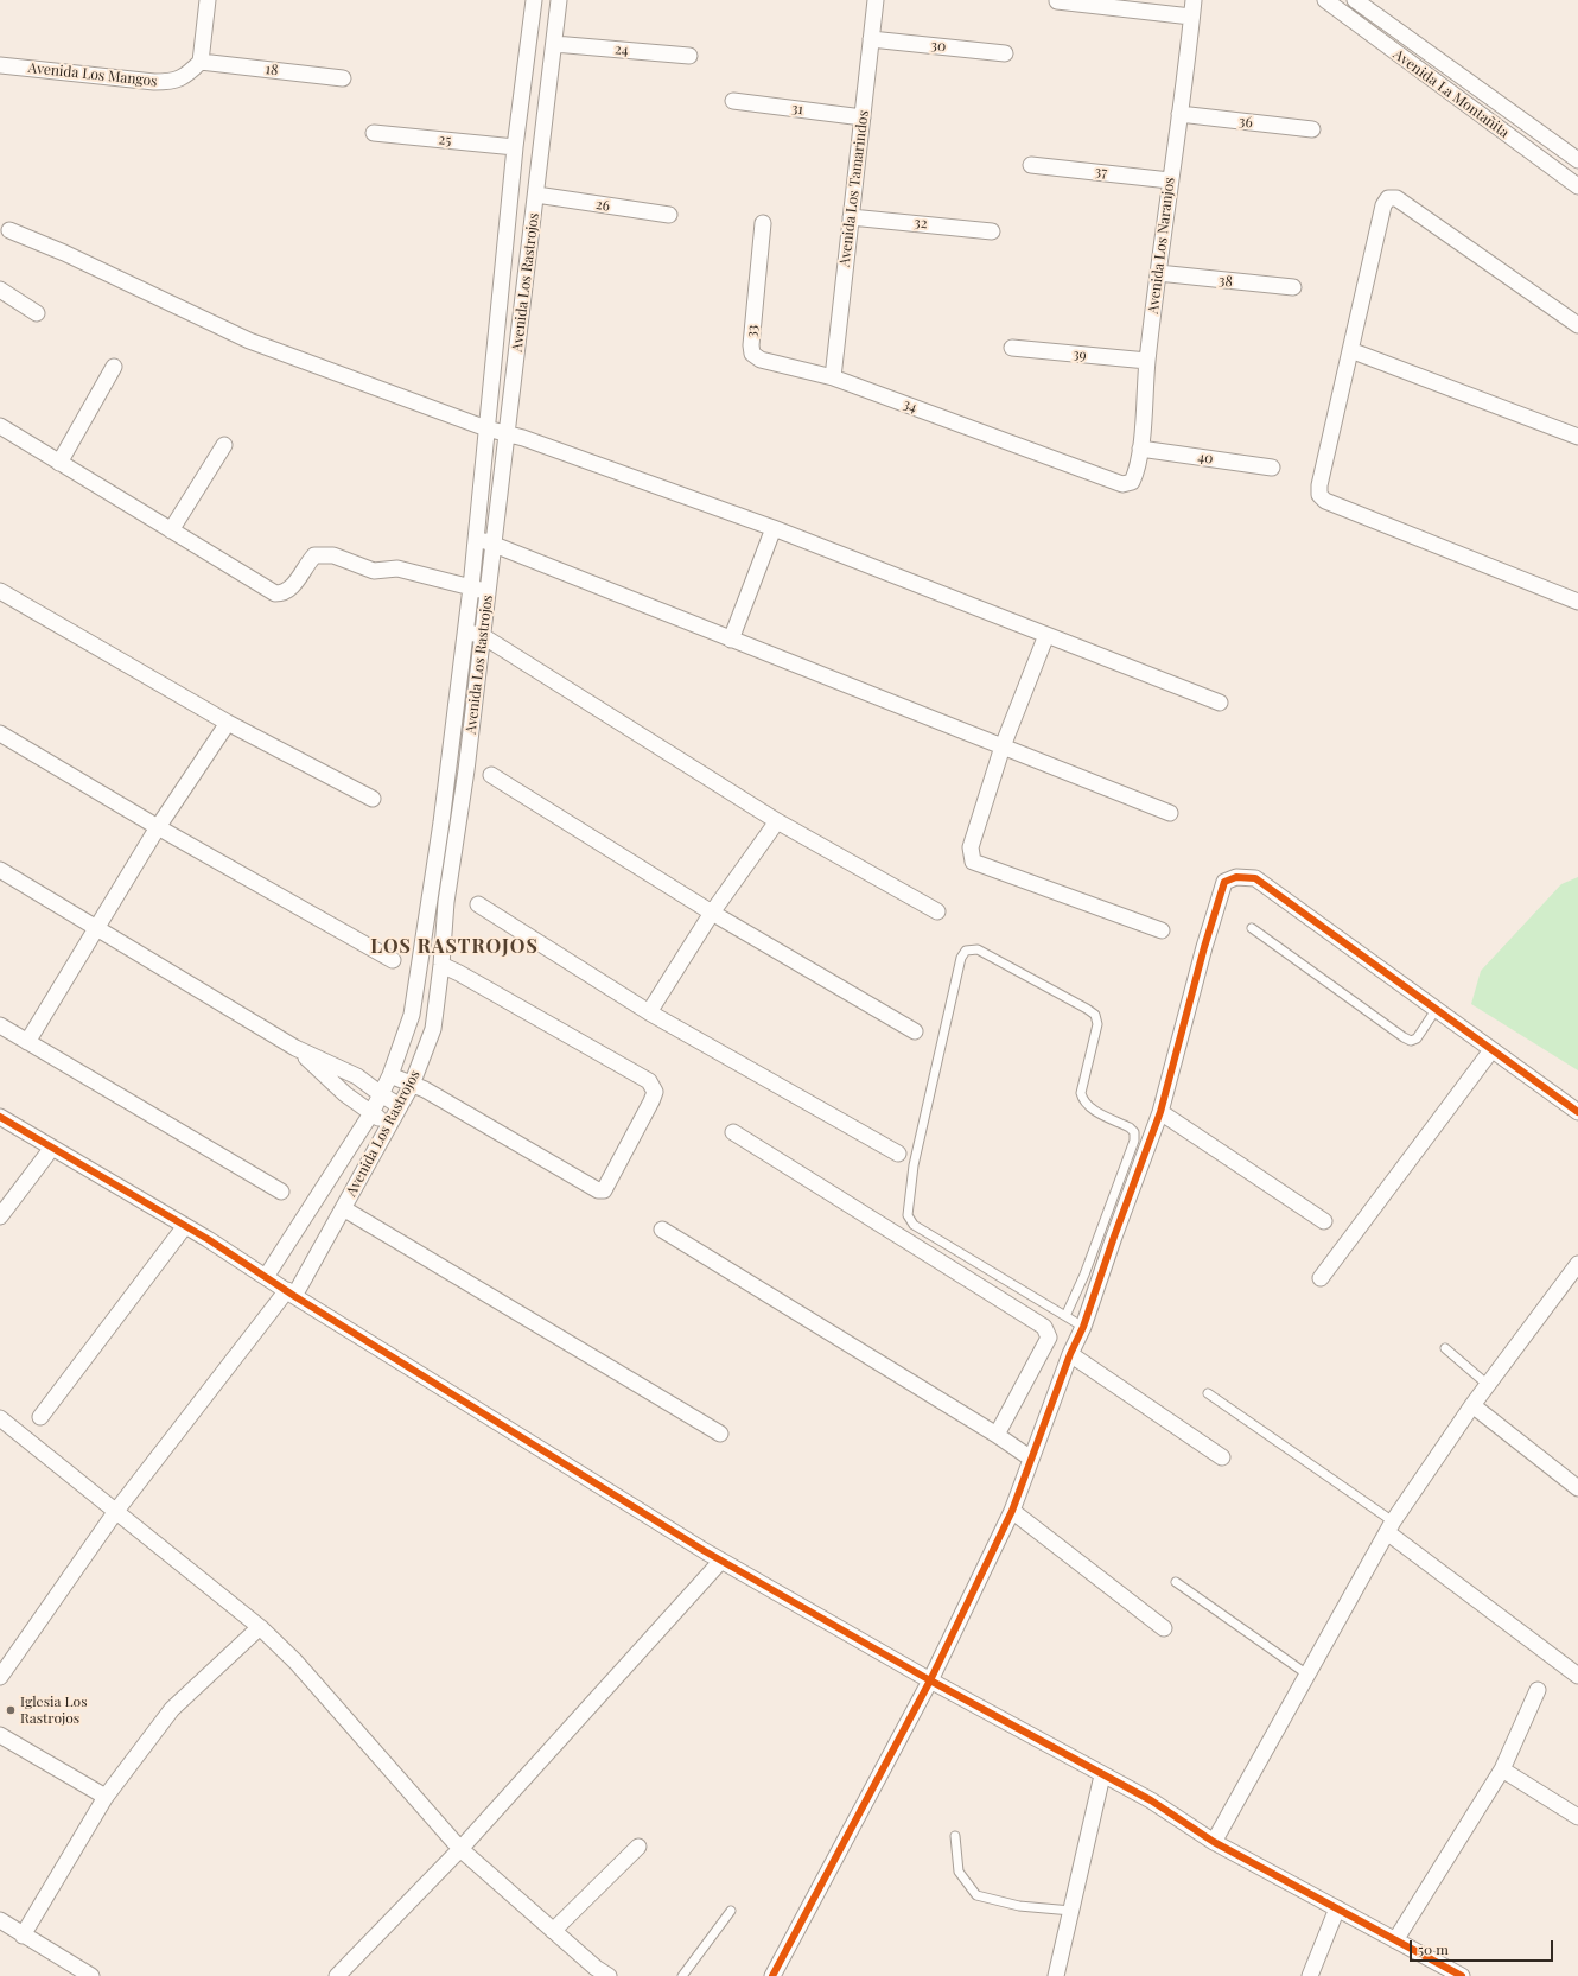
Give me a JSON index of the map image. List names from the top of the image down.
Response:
{
  "streets": {
    "street": [
      "30",
      "24",
      "18",
      "Avenida Los Mangos",
      "Avenida La Montañita",
      "31",
      "36",
      "25",
      "37",
      "Avenida Los Tamarindos",
      "26",
      "32",
      "Avenida Los Naranjos",
      "38",
      "Avenida Los Rastrojos",
      "33",
      "39",
      "34",
      "40"
    ]
  },
  "crossings": [
    ["30", "Avenida Los Tamarindos"],
    ["24", "Avenida Los Rastrojos"],
    ["18", "Avenida Los Mangos"],
    ["31", "Avenida Los Tamarindos"],
    ["36", "Avenida Los Naranjos"],
    ["25", "Avenida Los Rastrojos"],
    ["37", "Avenida Los Naranjos"],
    ["Avenida Los Tamarindos", "32"],
    ["Avenida Los Tamarindos", "33"],
    ["Avenida Los Tamarindos", "34"],
    ["26", "Avenida Los Rastrojos"],
    ["Avenida Los Naranjos", "38"],
    ["Avenida Los Naranjos", "39"],
    ["Avenida Los Naranjos", "34"],
    ["Avenida Los Naranjos", "40"],
    ["33", "34"]
  ],
  "districts": ["LOS RASTROJOS"],
  "places": ["Iglesia Los Rastrojos"],
  "scale_bar": "50 m"
}
